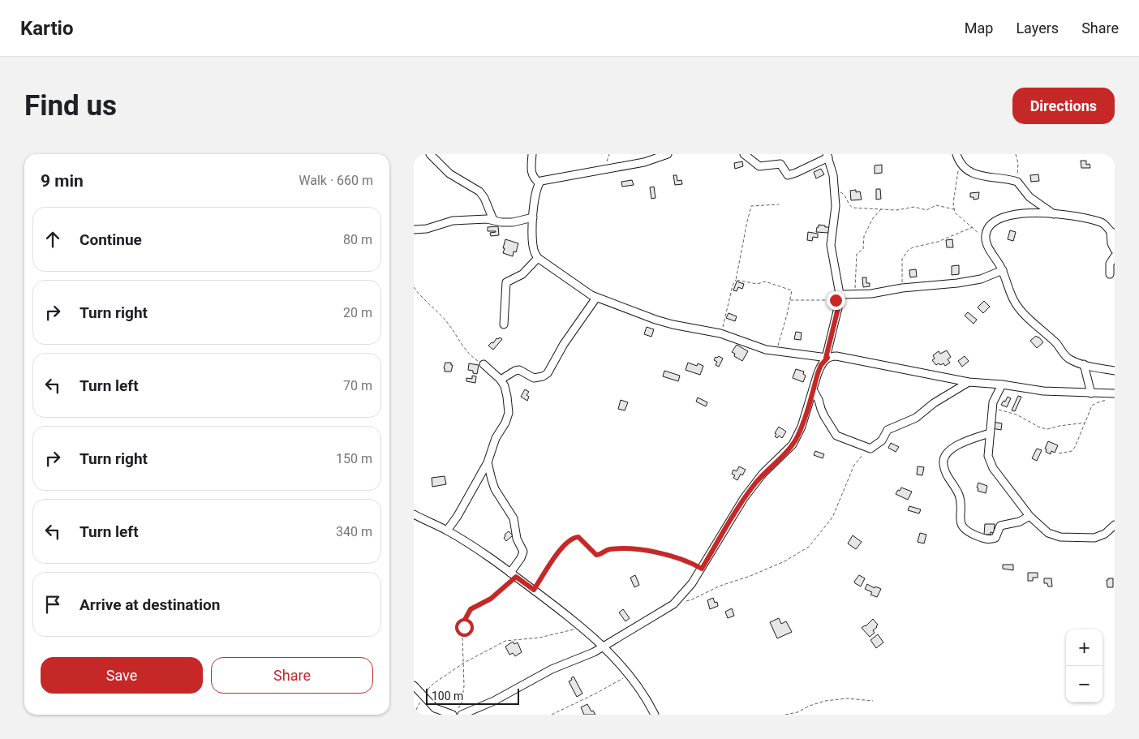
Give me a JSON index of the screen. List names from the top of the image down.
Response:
{
  "scale_bar": "100 m",
  "page": {
    "header": "Kartio",
    "nav": ["Map", "Layers", "Share"],
    "buttons": [
      "Directions",
      ["Save", "Share"]
    ],
    "title": "Find us",
    "heading": ["9 min", "Walk · 660 m"],
    "list": [
      ["Continue", "80 m"],
      ["Turn right", "20 m"],
      ["Turn left", "70 m"],
      ["Turn right", "150 m"],
      ["Turn left", "340 m"],
      "Arrive at destination"
    ],
    "map_buttons": ["+", "−"],
    "scale": "100 m"
  }
}
